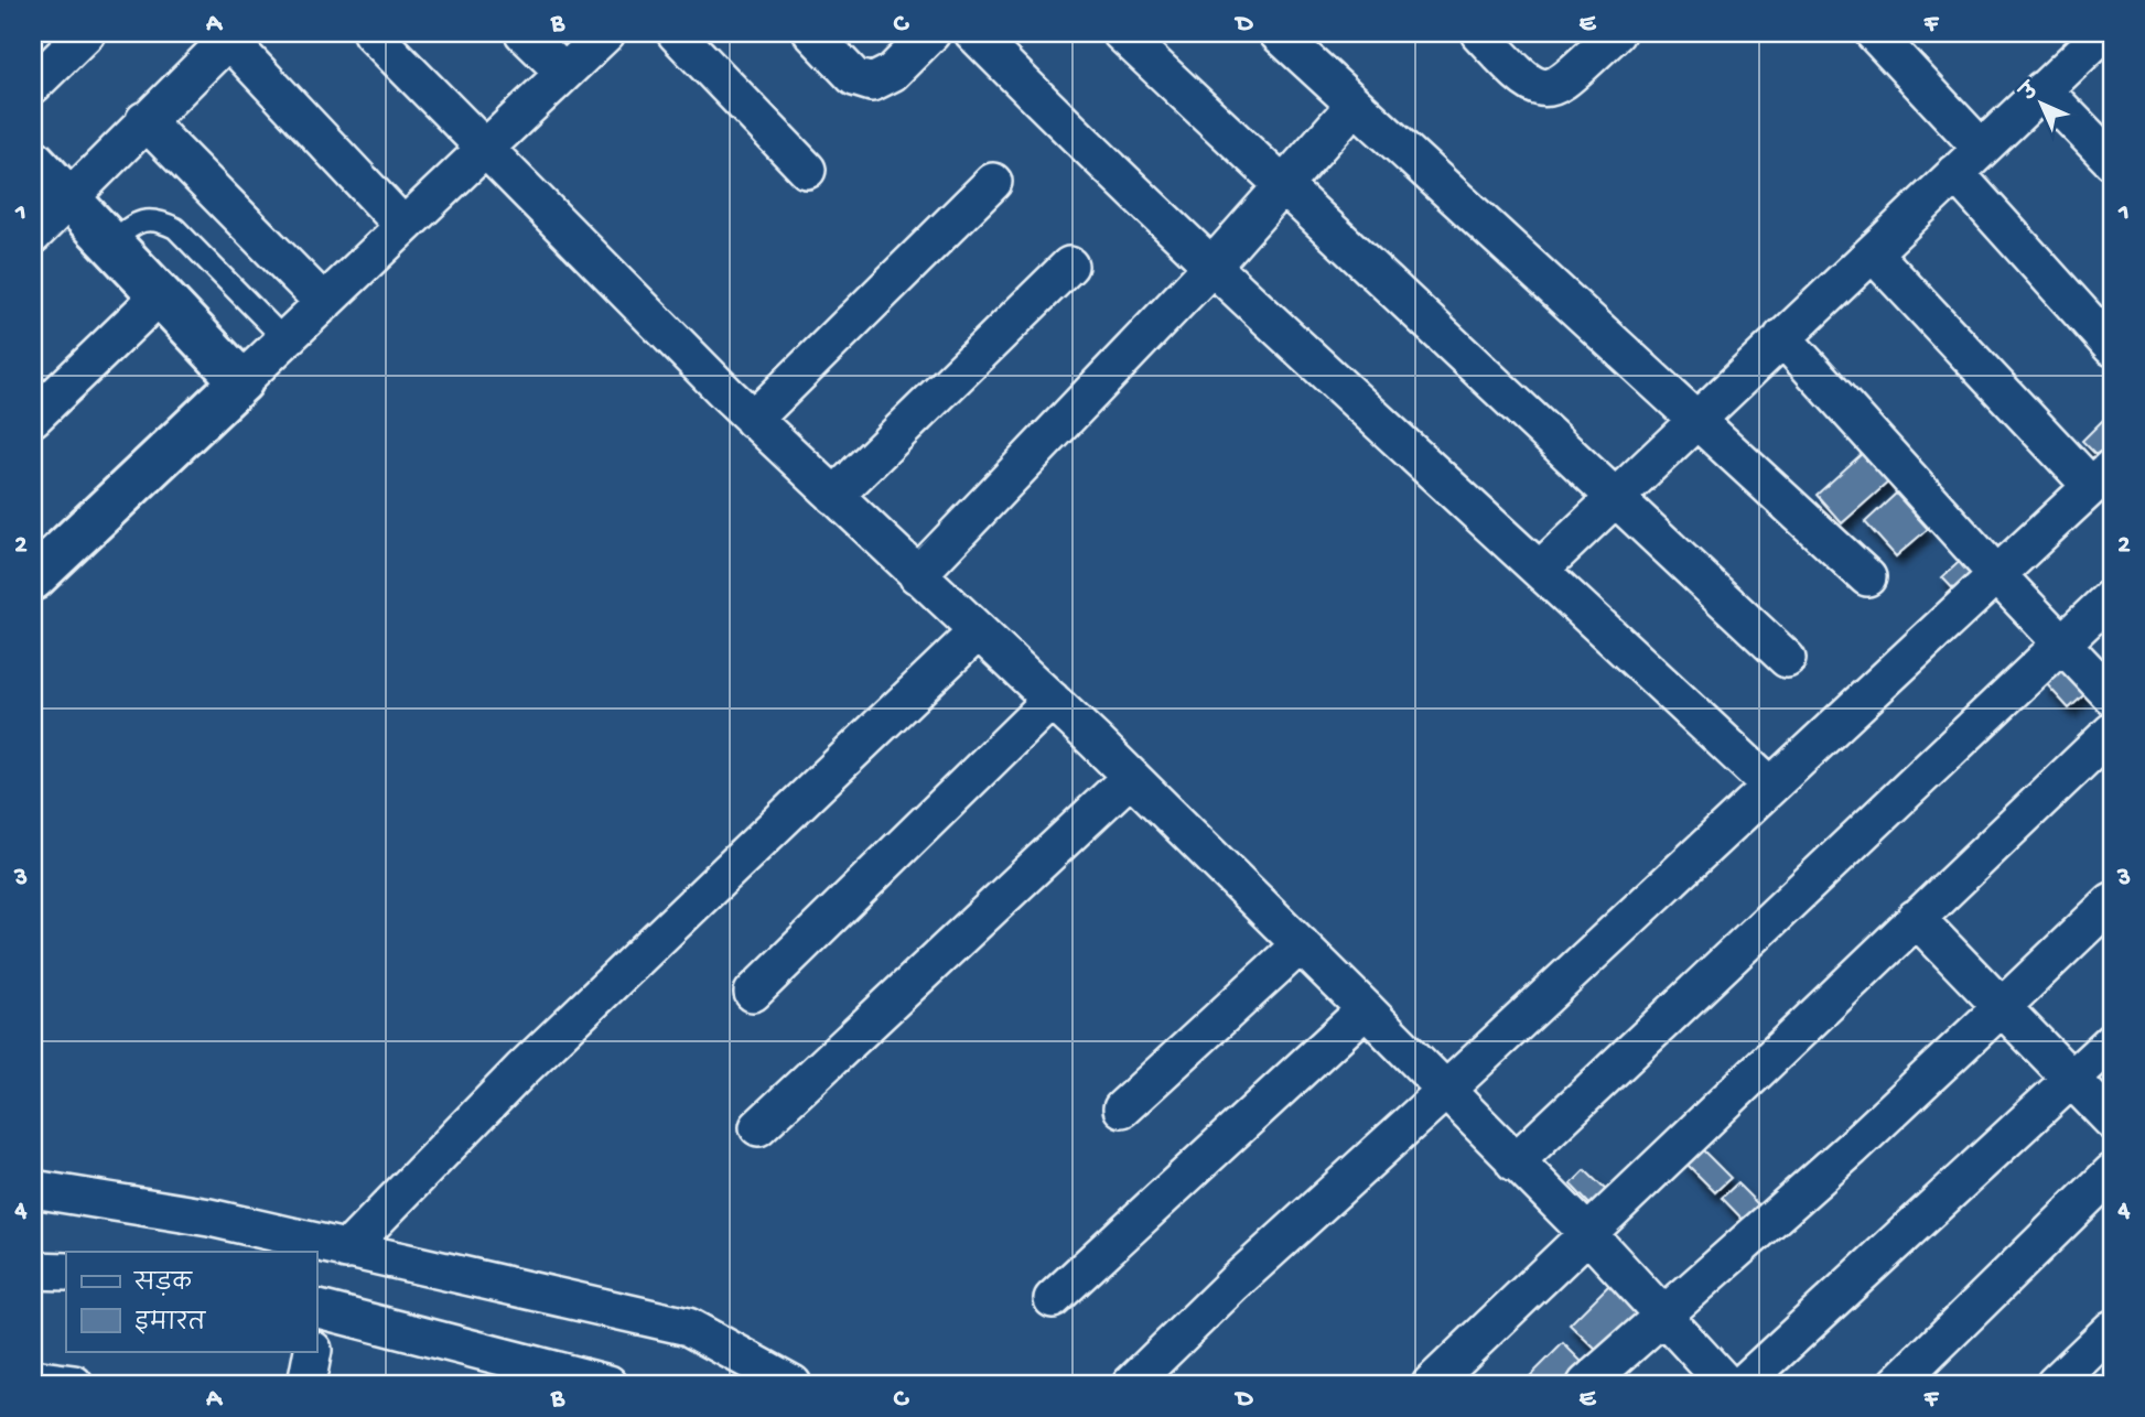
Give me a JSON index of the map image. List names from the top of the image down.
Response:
{
  "legend": ["सड़क", "इमारत"],
  "north": "top left",
  "grid": {
    "columns": [
      "A",
      "B",
      "C",
      "D",
      "E",
      "F"
    ],
    "rows": [
      "1",
      "2",
      "3",
      "4"
    ]
  }
}
